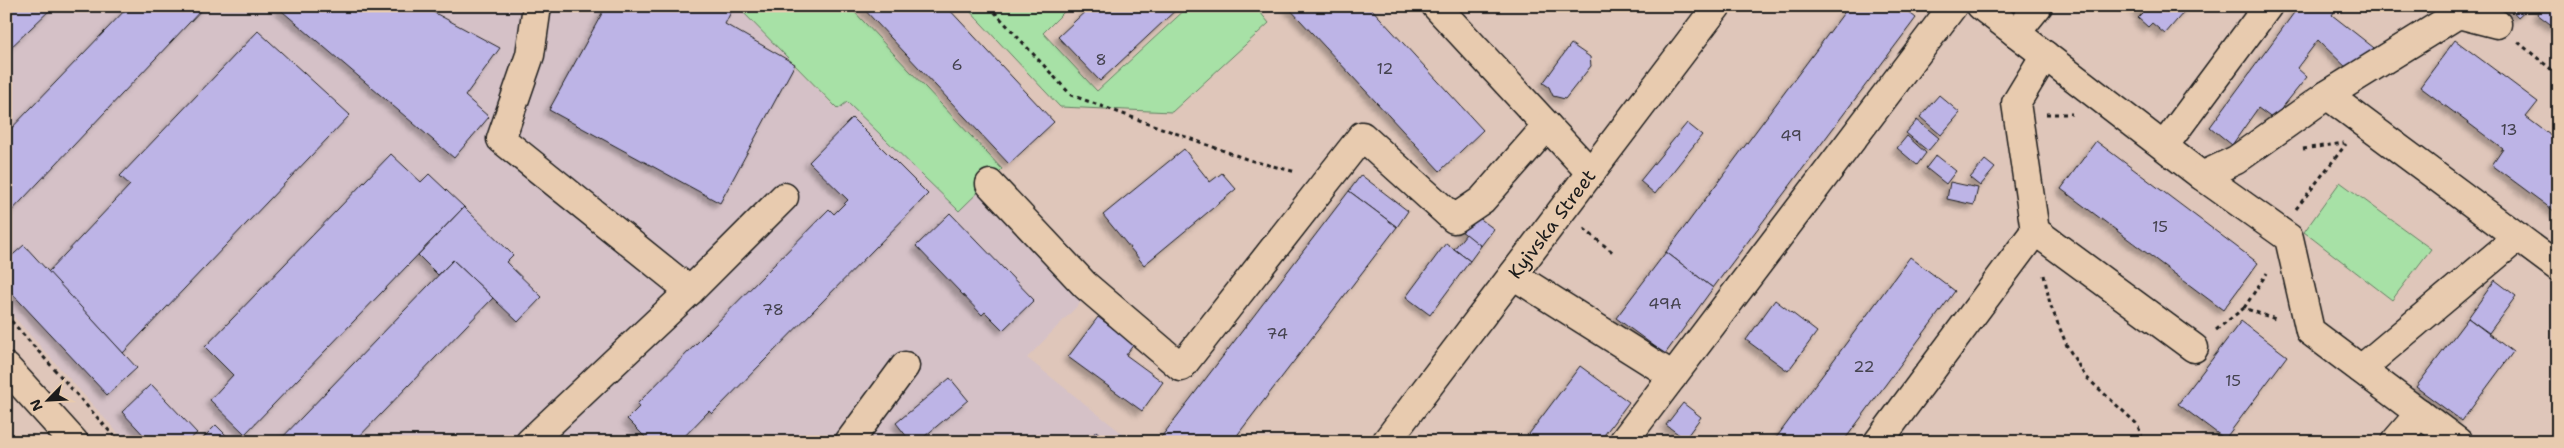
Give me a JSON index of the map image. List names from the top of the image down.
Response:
{
  "streets": {
    "main road": ["Kyivska Street"]
  },
  "house_numbers": [
    "8",
    "6",
    "12",
    "13",
    "49",
    "15",
    "49А",
    "78",
    "74",
    "22",
    "15"
  ],
  "north": "bottom left"
}
